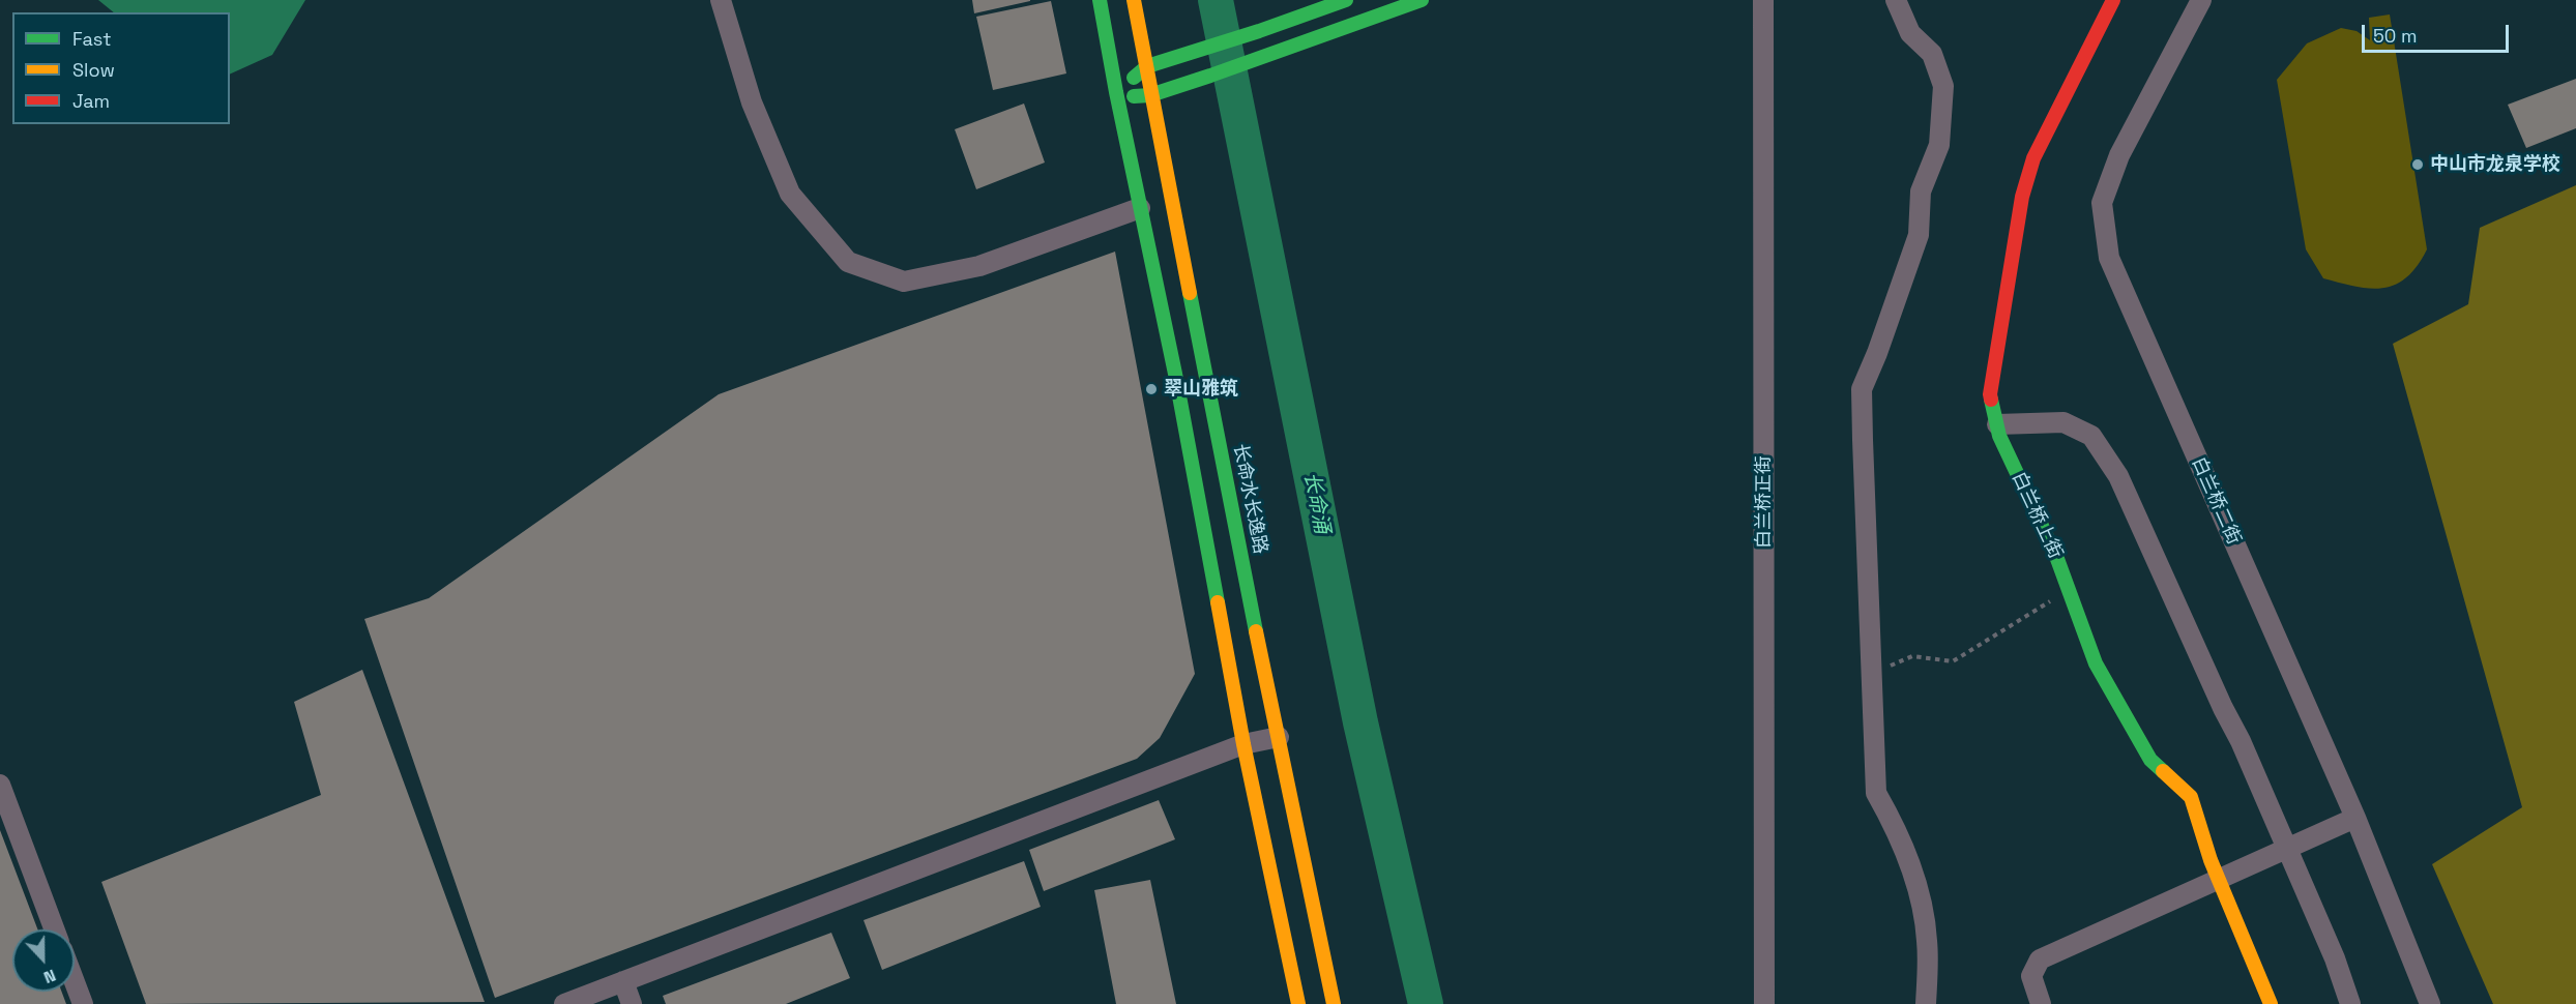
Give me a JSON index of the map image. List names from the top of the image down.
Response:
{
  "streets": {
    "street": [
      "长命水长逸路",
      "白兰桥二街",
      "白兰桥正街",
      "白兰桥上街"
    ]
  },
  "water": ["长命涌"],
  "places": ["中山市龙泉学校", "翠山雅筑"],
  "legend": ["Fast", "Slow", "Jam"],
  "scale_bar": "50 m",
  "north": "bottom"
}
